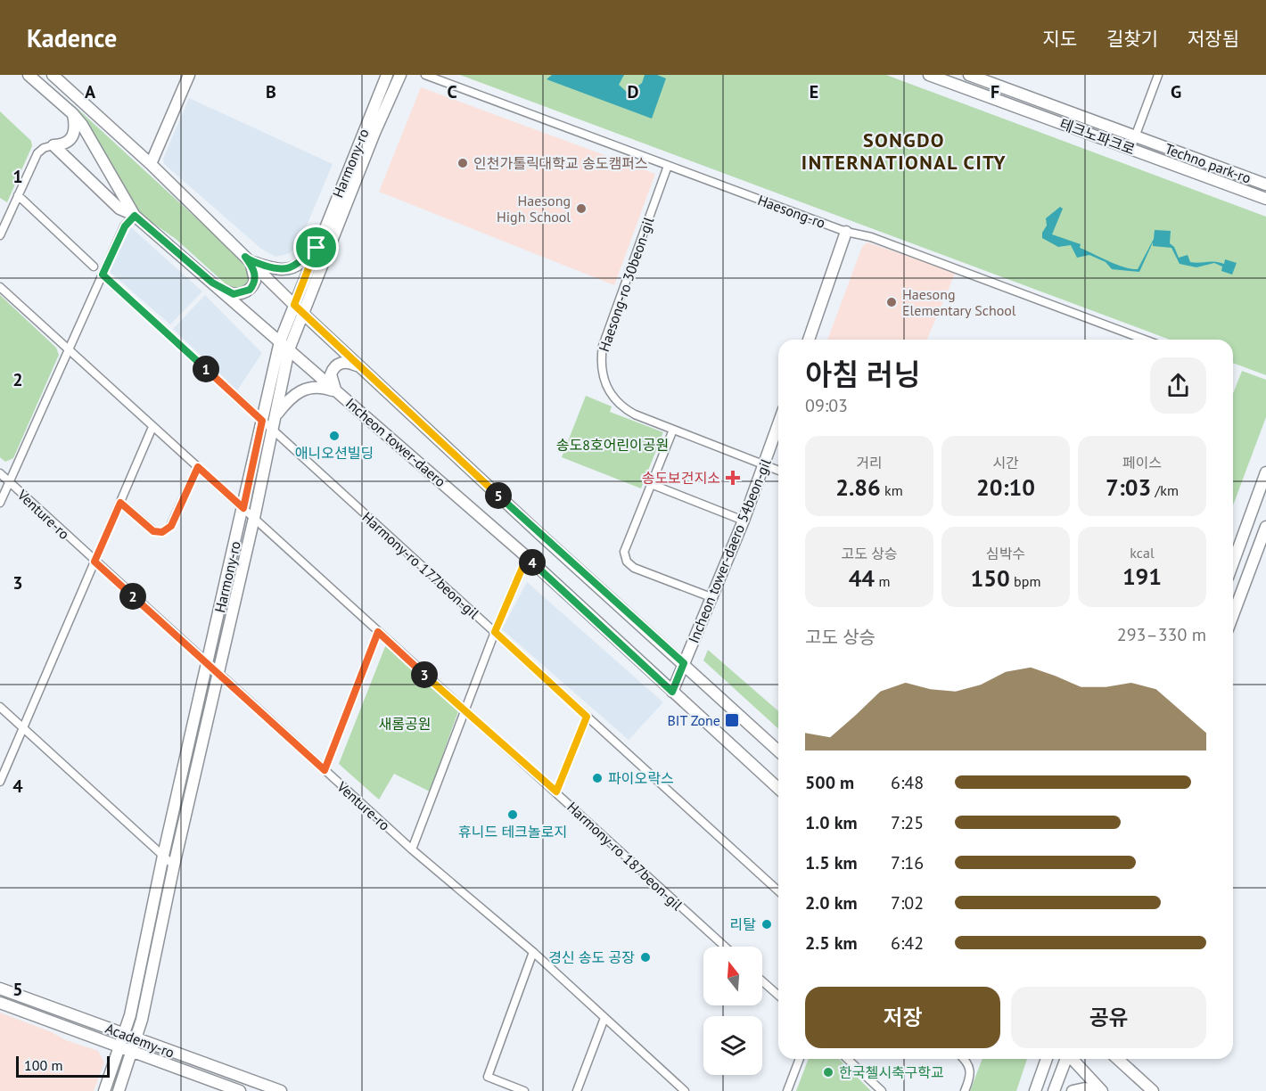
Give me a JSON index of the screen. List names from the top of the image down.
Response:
{
  "streets": {
    "street": [
      "테크노파크로",
      "Harmony-ro",
      "Techno park-ro",
      "Haesong-ro",
      "Haesong-ro 30beon-gil",
      "Incheon tower-daero",
      "Venture-ro",
      "Incheon tower-daero 54beon-gil",
      "Harmony-ro 177beon-gil",
      "Harmony-ro 187beon-gil",
      "Academy-ro"
    ]
  },
  "crossings": [
    ["Harmony-ro", "Incheon tower-daero"],
    ["Harmony-ro", "Venture-ro"],
    ["Harmony-ro", "Harmony-ro 177beon-gil"],
    ["Harmony-ro", "Harmony-ro 187beon-gil"],
    ["Harmony-ro", "Academy-ro"],
    ["Haesong-ro", "Haesong-ro 30beon-gil"],
    ["Haesong-ro 30beon-gil", "Incheon tower-daero 54beon-gil"],
    ["Incheon tower-daero", "Incheon tower-daero 54beon-gil"]
  ],
  "districts": ["SONGDO INTERNATIONAL CITY"],
  "parks": ["송도8호어린이공원", "새롬공원"],
  "places": {
    "other": [
      "인천가톨릭대학교 송도캠퍼스",
      "Haesong High School",
      "Haesong Elementary School",
      "애니오션빌딩",
      "파이오락스",
      "휴니드 테크놀로지",
      "리탈",
      "경신 송도 공장",
      "한국첼시축구학교"
    ],
    "health": ["송도보건지소"],
    "transit": ["BIT Zone"]
  },
  "scale_bar": "100 m",
  "north": "top",
  "page": {
    "header": "Kadence",
    "nav": ["지도", "길찾기", "저장됨"],
    "heading": ["아침 러닝", "09:03"],
    "pins": [
      "1",
      "5",
      "4",
      "2",
      "3"
    ],
    "stats": [
      ["거리", "2.86 km"],
      ["시간", "20:10"],
      ["페이스", "7:03 /km"],
      ["고도 상승", "44 m"],
      ["심박수", "150 bpm"],
      ["kcal", "191"]
    ],
    "chart": ["고도 상승", "293–330 m"],
    "list": [
      {
        "name": "500 m",
        "note": "6:48"
      },
      {
        "name": "1.0 km",
        "note": "7:25"
      },
      {
        "name": "1.5 km",
        "note": "7:16"
      },
      {
        "name": "2.0 km",
        "note": "7:02"
      },
      {
        "name": "2.5 km",
        "note": "6:42"
      }
    ],
    "buttons": ["저장", "공유"],
    "scale": "100 m"
  },
  "grid": {
    "columns": [
      "A",
      "B",
      "C",
      "D",
      "E",
      "F",
      "G"
    ],
    "rows": [
      "1",
      "2",
      "3",
      "4",
      "5"
    ]
  }
}
